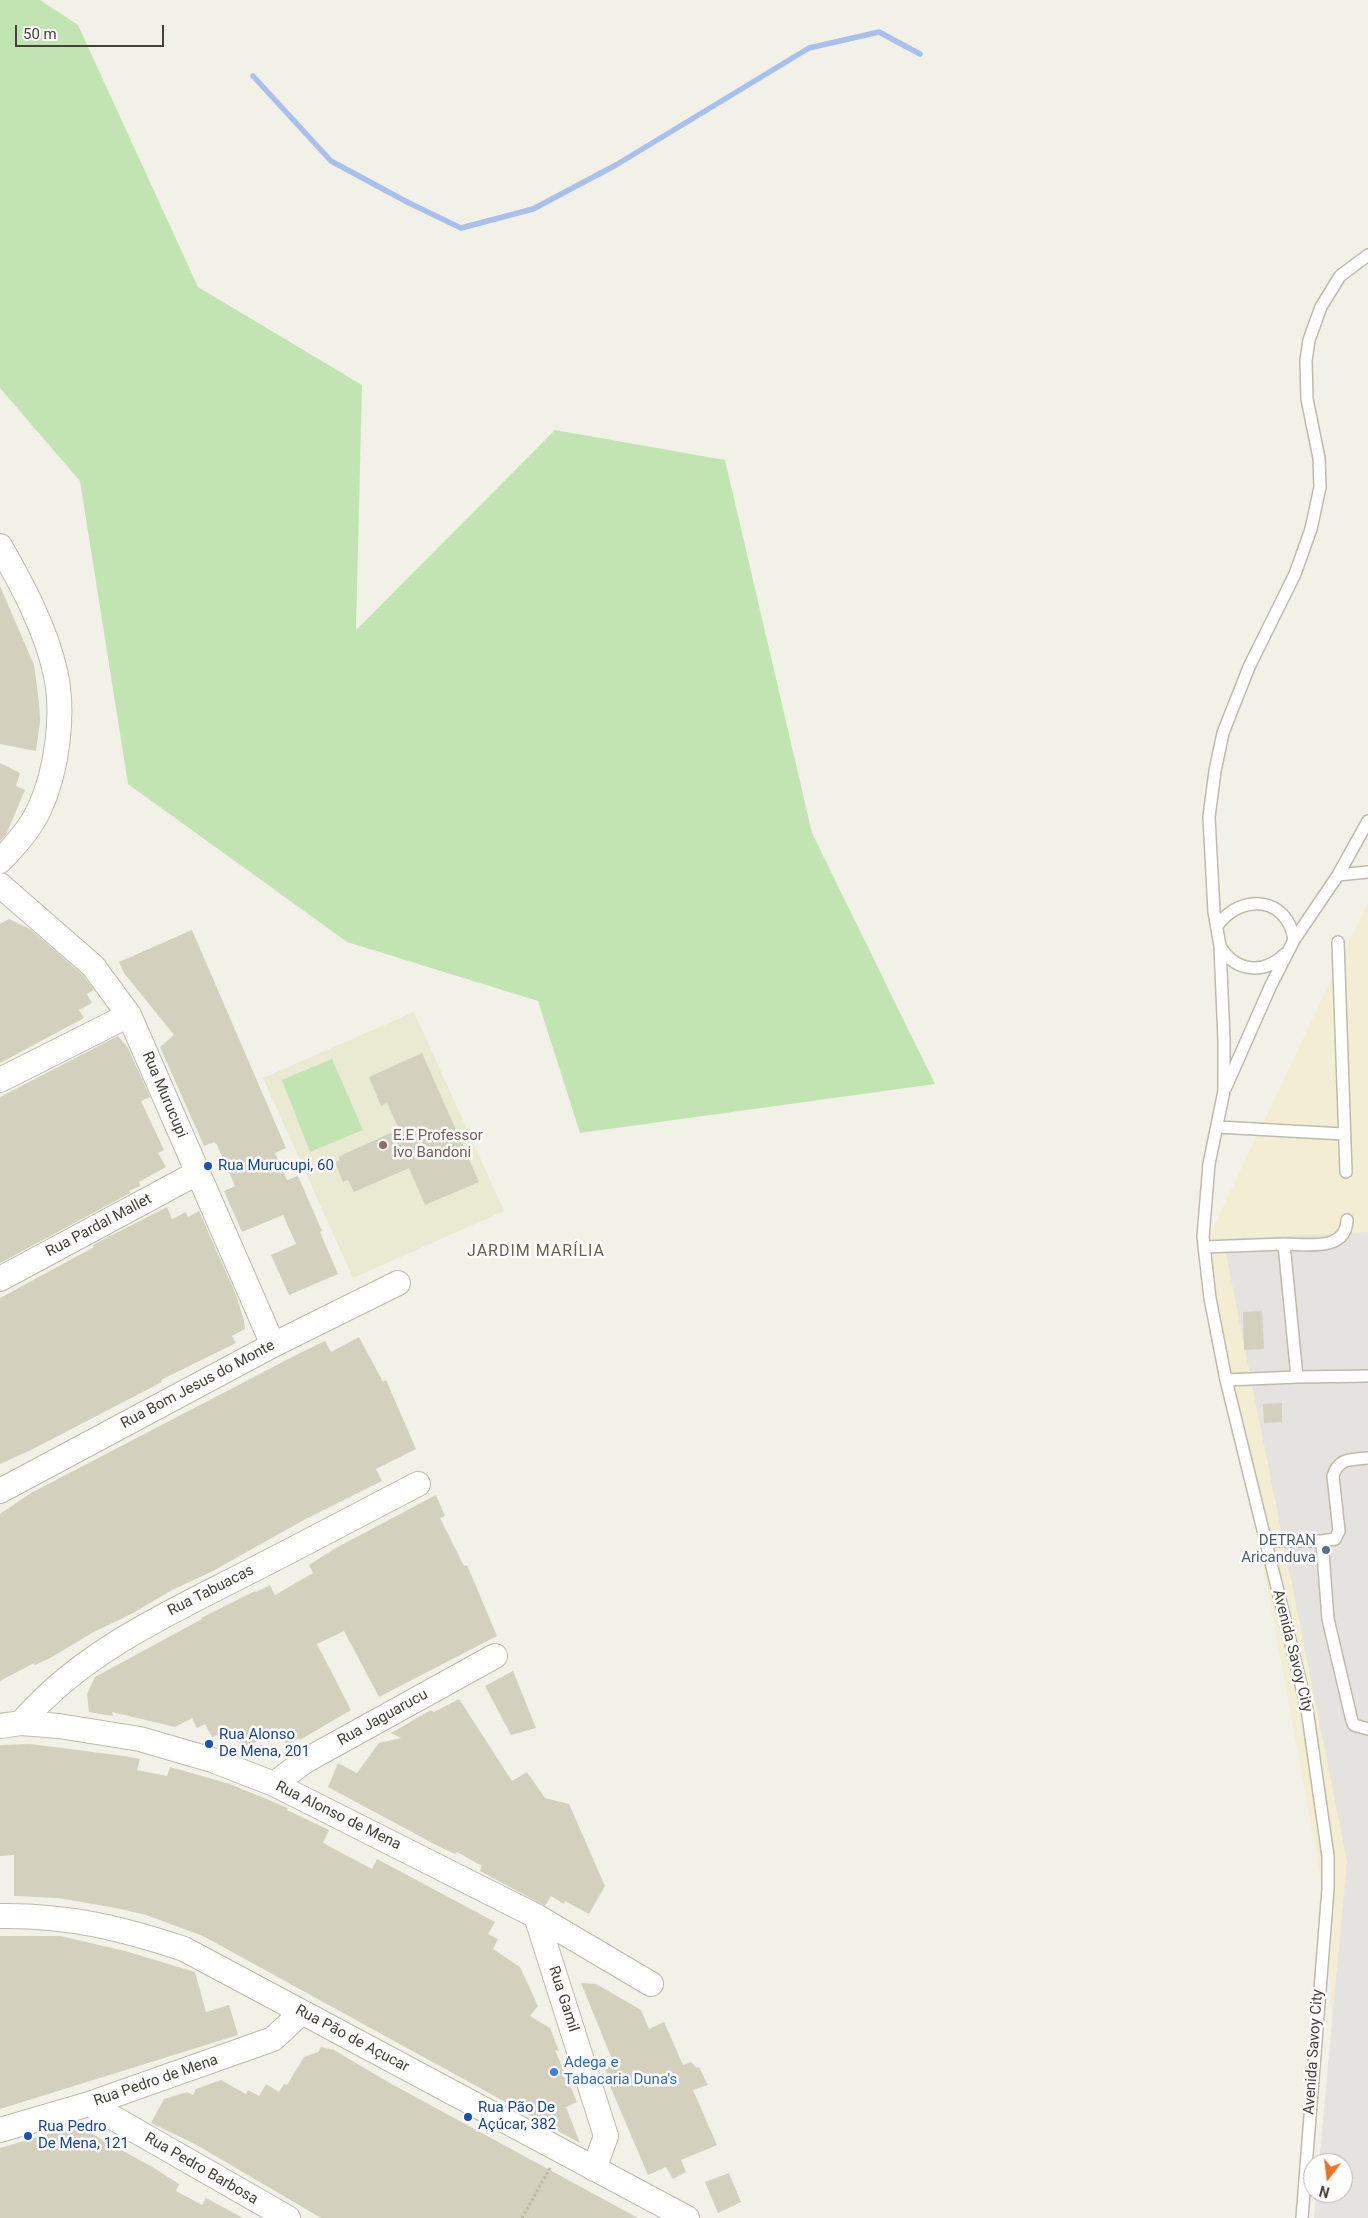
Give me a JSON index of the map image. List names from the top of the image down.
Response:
{
  "streets": {
    "street": [
      "Rua Murucupi",
      "Rua Pardal Mallet",
      "Rua Bom Jesus do Monte",
      "Rua Tabuacas",
      "Rua Jaguarucu",
      "Rua Alonso de Mena",
      "Rua Gamil",
      "Rua Pão de Açucar",
      "Rua Pedro de Mena",
      "Rua Pedro Barbosa"
    ],
    "lane": ["Avenida Savoy City"]
  },
  "crossings": [
    ["Rua Murucupi", "Rua Pardal Mallet"],
    ["Rua Murucupi", "Rua Bom Jesus do Monte"],
    ["Rua Tabuacas", "Rua Alonso de Mena"],
    ["Rua Jaguarucu", "Rua Alonso de Mena"],
    ["Rua Alonso de Mena", "Rua Gamil"],
    ["Rua Gamil", "Rua Pão de Açucar"],
    ["Rua Pão de Açucar", "Rua Pedro de Mena"],
    ["Rua Pedro de Mena", "Rua Pedro Barbosa"]
  ],
  "districts": ["JARDIM MARÍLIA"],
  "places": [
    "E.E Professor Ivo Bandoni",
    "Rua Murucupi, 60",
    "DETRAN Aricanduva",
    "Rua Alonso De Mena, 201",
    "Adega e Tabacaria Duna's",
    "Rua Pão De Açúcar, 382",
    "Rua Pedro De Mena, 121"
  ],
  "scale_bar": "50 m",
  "north": "bottom"
}
